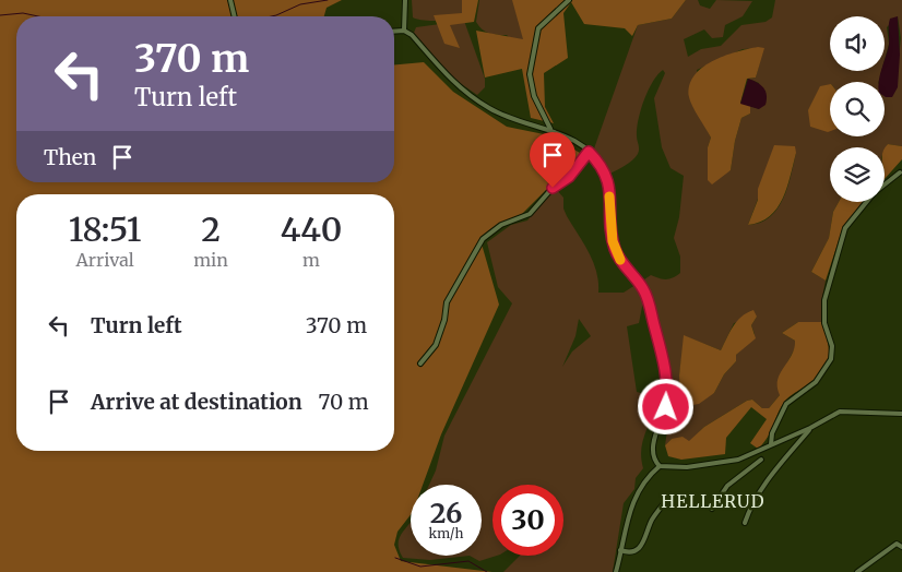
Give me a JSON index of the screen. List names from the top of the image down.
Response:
{
  "districts": ["HELLERUD"],
  "page": {
    "turn": ["370 m", "Turn left"],
    "then": "Then",
    "eta": [
      "18:51",
      "Arrival",
      "2",
      "min",
      "440",
      "m"
    ],
    "list": [
      {
        "name": "Turn left",
        "value": "370 m"
      },
      {
        "name": "Arrive at destination",
        "value": "70 m"
      }
    ],
    "speed": "26 km/h",
    "limit": "30"
  }
}
